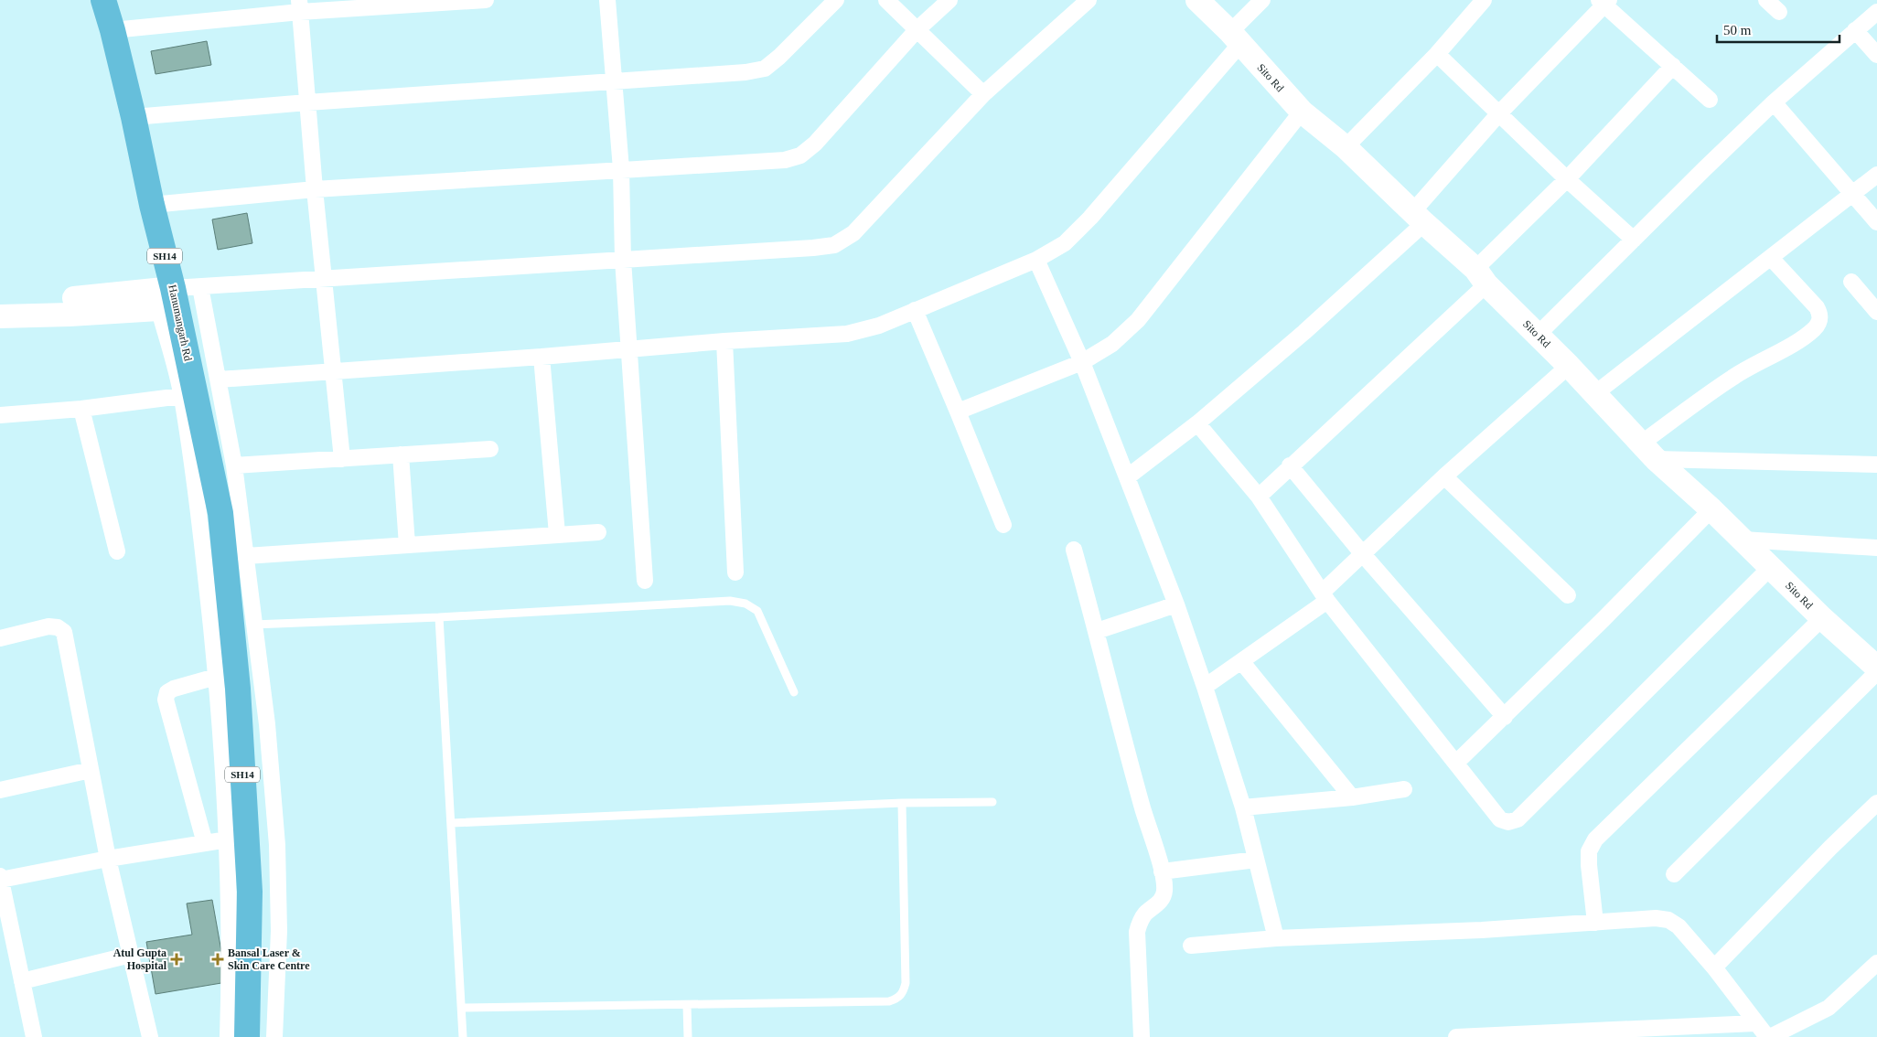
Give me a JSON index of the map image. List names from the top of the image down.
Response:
{
  "streets": {
    "main road": ["Sito Rd", "SH14", "Hanumangarh Rd"]
  },
  "places": {
    "health": ["Atul Gupta Hospital", "Bansal Laser & Skin Care Centre"]
  },
  "scale_bar": "50 m"
}
